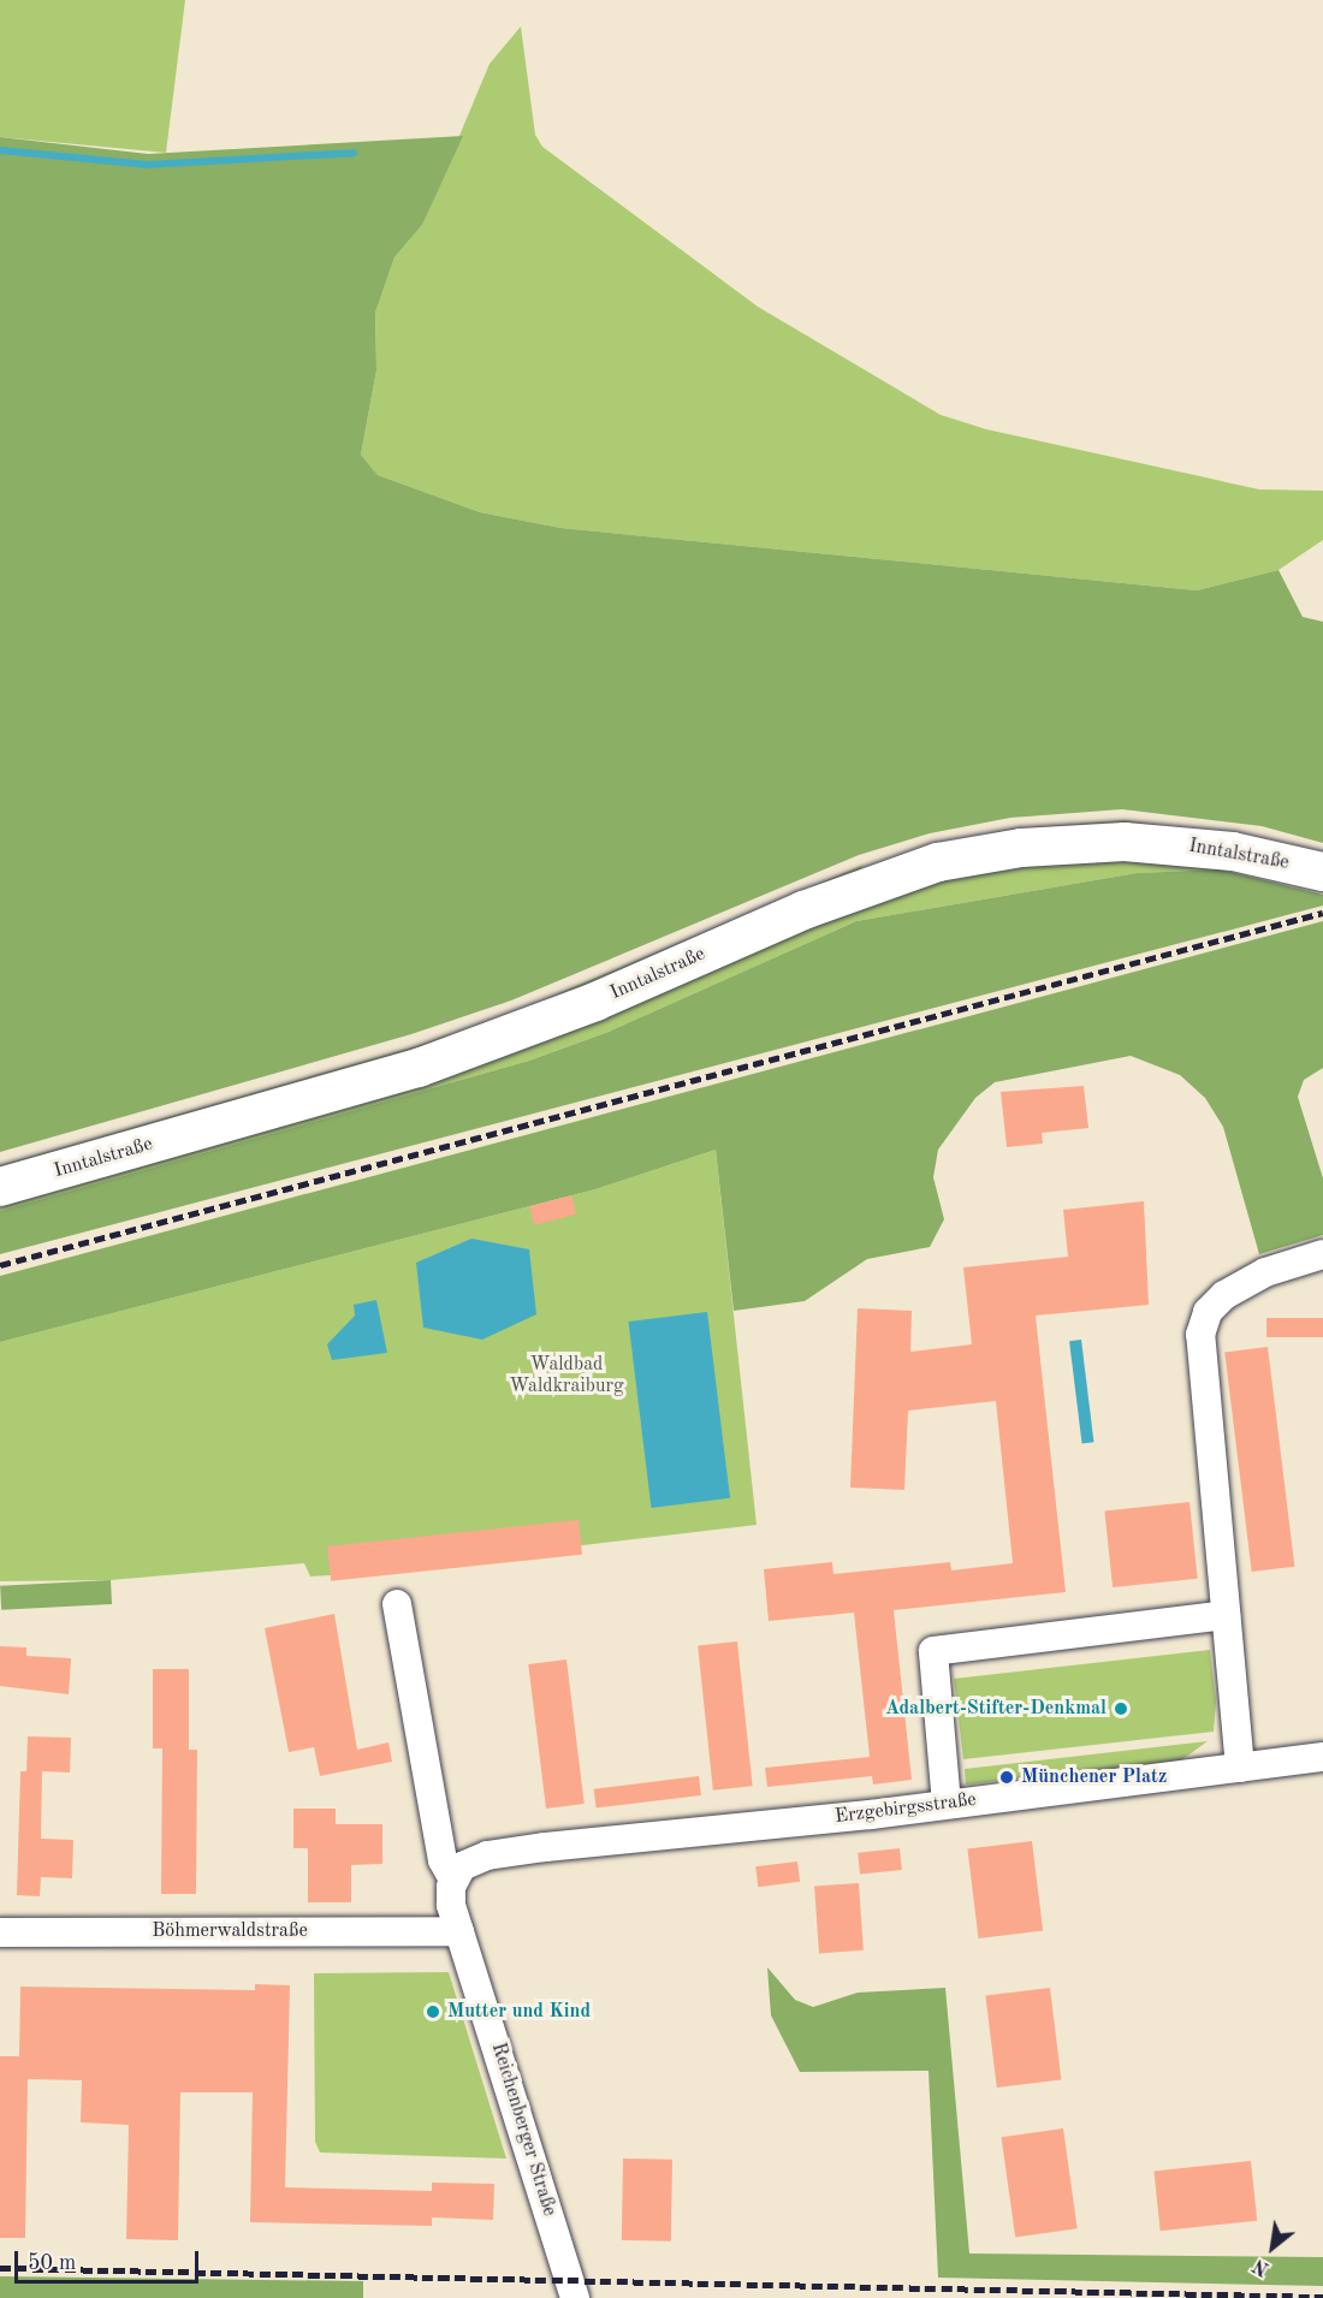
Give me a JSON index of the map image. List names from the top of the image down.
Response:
{
  "streets": {
    "main road": ["Inntalstraße"],
    "street": ["Erzgebirgsstraße", "Böhmerwaldstraße", "Reichenberger Straße"]
  },
  "crossings": [
    ["Erzgebirgsstraße", "Reichenberger Straße"],
    ["Böhmerwaldstraße", "Reichenberger Straße"]
  ],
  "parks": ["Waldbad Waldkraiburg"],
  "places": ["Adalbert-Stifter-Denkmal", "Münchener Platz", "Mutter und Kind"],
  "scale_bar": "50 m",
  "north": "bottom left"
}
